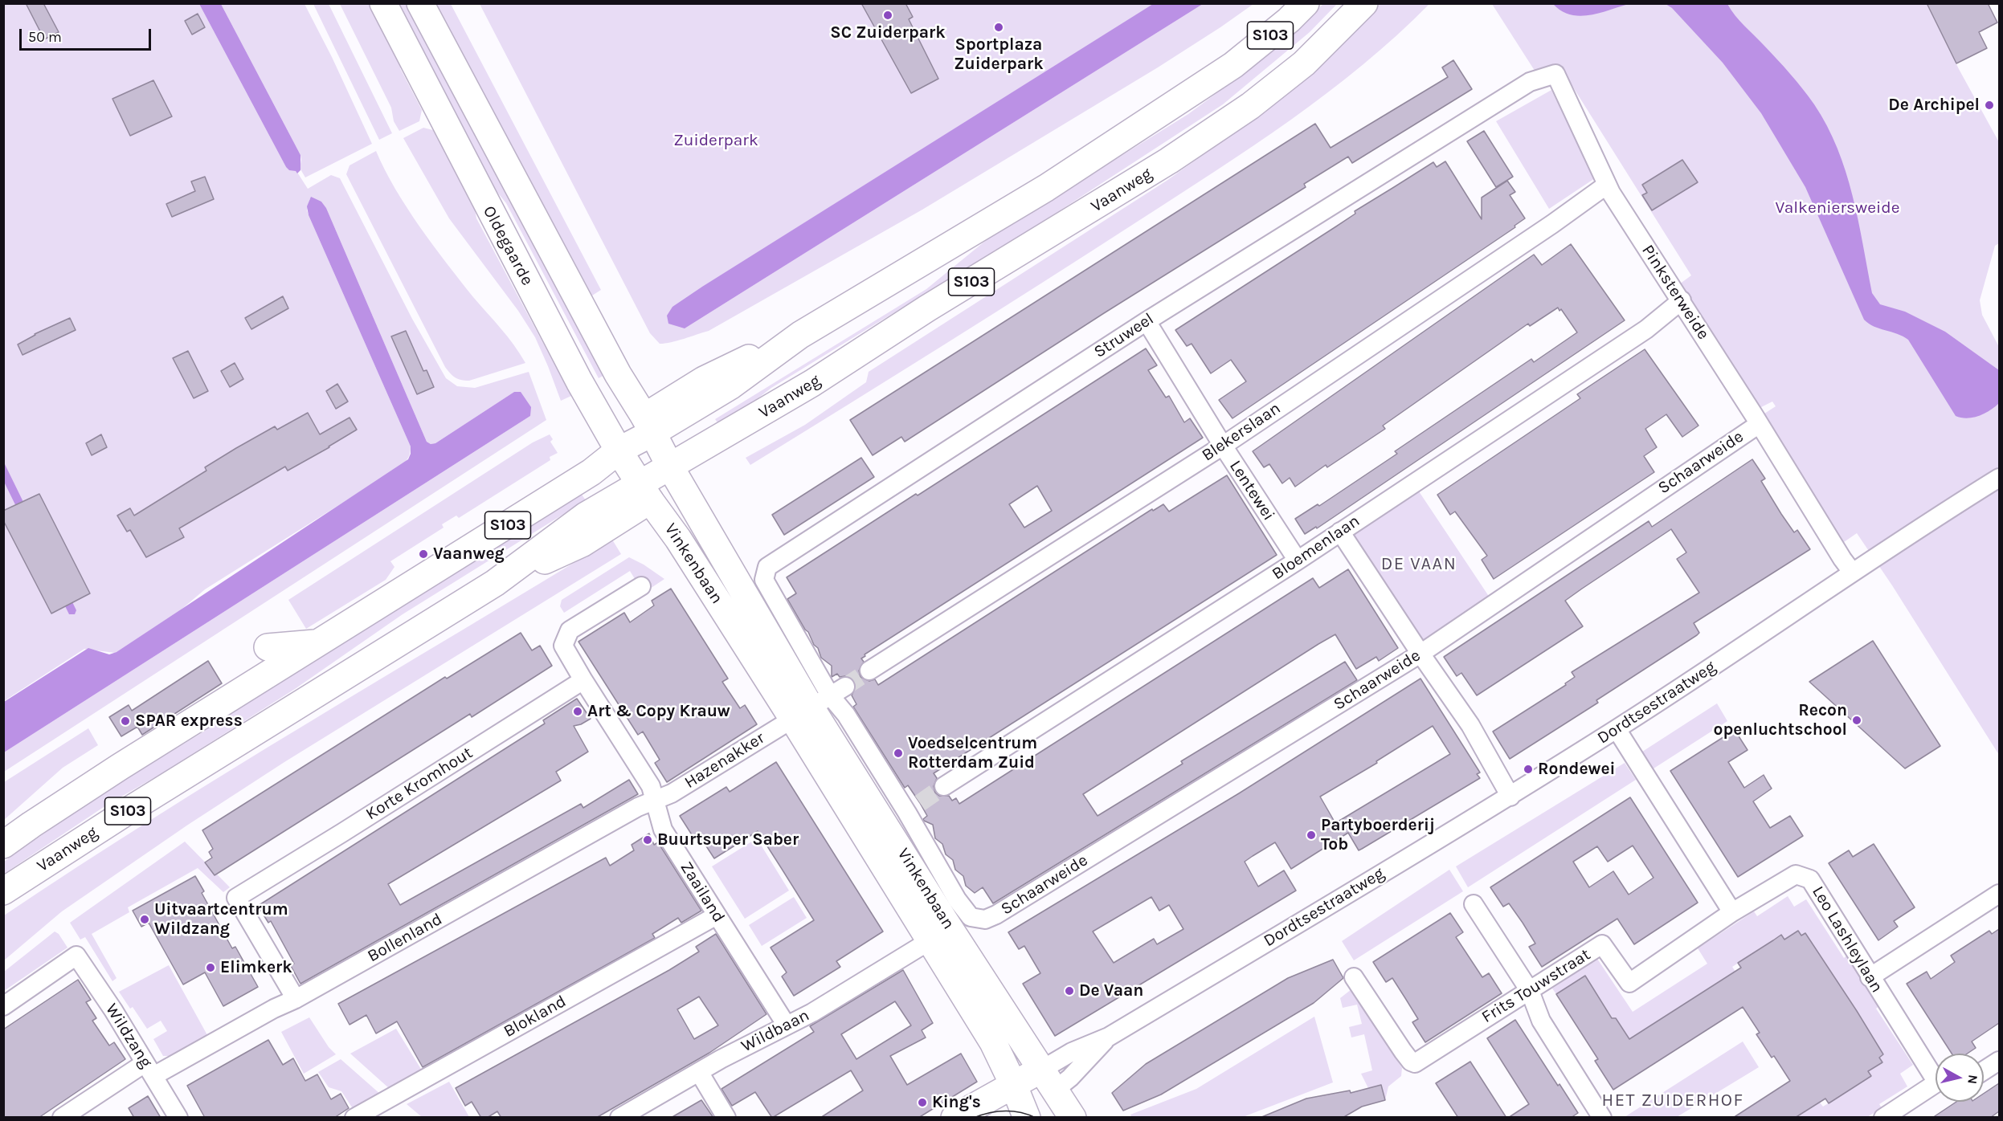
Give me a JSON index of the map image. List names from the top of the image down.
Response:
{
  "streets": {
    "main road": [
      "S103",
      "Vaanweg",
      "Oldegaarde",
      "Vinkenbaan",
      "Dordtsestraatweg"
    ],
    "street": [
      "Pinksterweide",
      "Struweel",
      "Blekerslaan",
      "Schaarweide",
      "Lentewei",
      "Bloemenlaan",
      "Hazenakker",
      "Korte Kromhout",
      "Zaailand",
      "Bollenland",
      "Leo Lashleylaan",
      "Frits Touwstraat",
      "Blokland",
      "Wildbaan",
      "Wildzang"
    ]
  },
  "crossings": [
    ["S103", "Oldegaarde"],
    ["Vaanweg", "Oldegaarde"],
    ["Vaanweg", "Vinkenbaan"],
    ["Oldegaarde", "Vinkenbaan"],
    ["Pinksterweide", "Struweel"],
    ["Pinksterweide", "Blekerslaan"],
    ["Pinksterweide", "Schaarweide"],
    ["Pinksterweide", "Bloemenlaan"],
    ["Pinksterweide", "Dordtsestraatweg"],
    ["Struweel", "Lentewei"],
    ["Struweel", "Vinkenbaan"],
    ["Blekerslaan", "Lentewei"],
    ["Schaarweide", "Vinkenbaan"],
    ["Lentewei", "Bloemenlaan"],
    ["Vinkenbaan", "Dordtsestraatweg"],
    ["Vinkenbaan", "Hazenakker"],
    ["Vinkenbaan", "Wildbaan"],
    ["Hazenakker", "Zaailand"],
    ["Hazenakker", "Bollenland"],
    ["Korte Kromhout", "Zaailand"],
    ["Korte Kromhout", "Bollenland"],
    ["Zaailand", "Bollenland"],
    ["Zaailand", "Blokland"],
    ["Zaailand", "Wildbaan"],
    ["Bollenland", "Wildzang"],
    ["Leo Lashleylaan", "Frits Touwstraat"]
  ],
  "districts": ["DE VAAN", "HET ZUIDERHOF"],
  "parks": ["Zuiderpark", "Valkeniersweide"],
  "places": [
    "SC Zuiderpark",
    "Sportplaza Zuiderpark",
    "De Archipel",
    "Vaanweg",
    "Art & Copy Krauw",
    "Recon openluchtschool",
    "SPAR express",
    "Voedselcentrum Rotterdam Zuid",
    "Rondewei",
    "Partyboerderij Tob",
    "Buurtsuper Saber",
    "Uitvaartcentrum Wildzang",
    "Elimkerk",
    "De Vaan",
    "King's"
  ],
  "scale_bar": "50 m",
  "north": "right"
}
